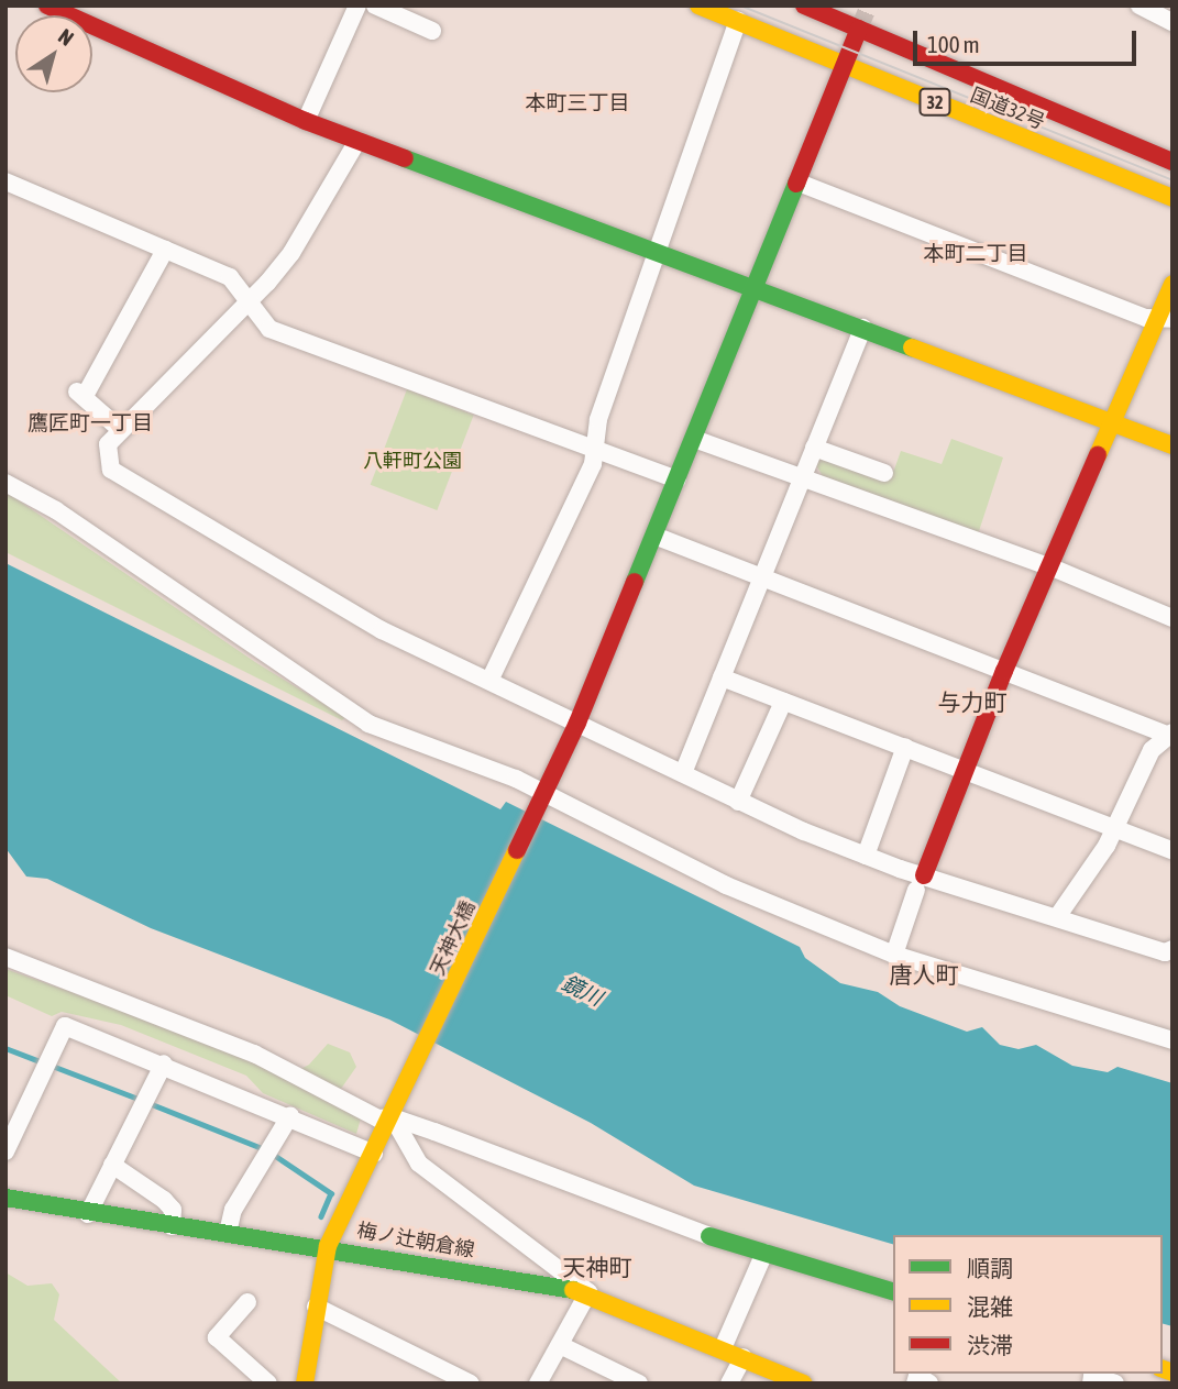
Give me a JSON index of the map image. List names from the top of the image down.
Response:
{
  "streets": {
    "main road": [
      "32",
      "国道32号",
      "天神大橋",
      "梅ノ辻朝倉線"
    ]
  },
  "crossings": [
    ["国道32号", "天神大橋"],
    ["天神大橋", "梅ノ辻朝倉線"]
  ],
  "districts": [
    "本町三丁目",
    "本町二丁目",
    "鷹匠町一丁目",
    "与力町",
    "唐人町",
    "天神町"
  ],
  "water": ["鏡川"],
  "parks": ["八軒町公園"],
  "legend": ["順調", "混雑", "渋滞"],
  "scale_bar": "100 m",
  "north": "top right"
}
